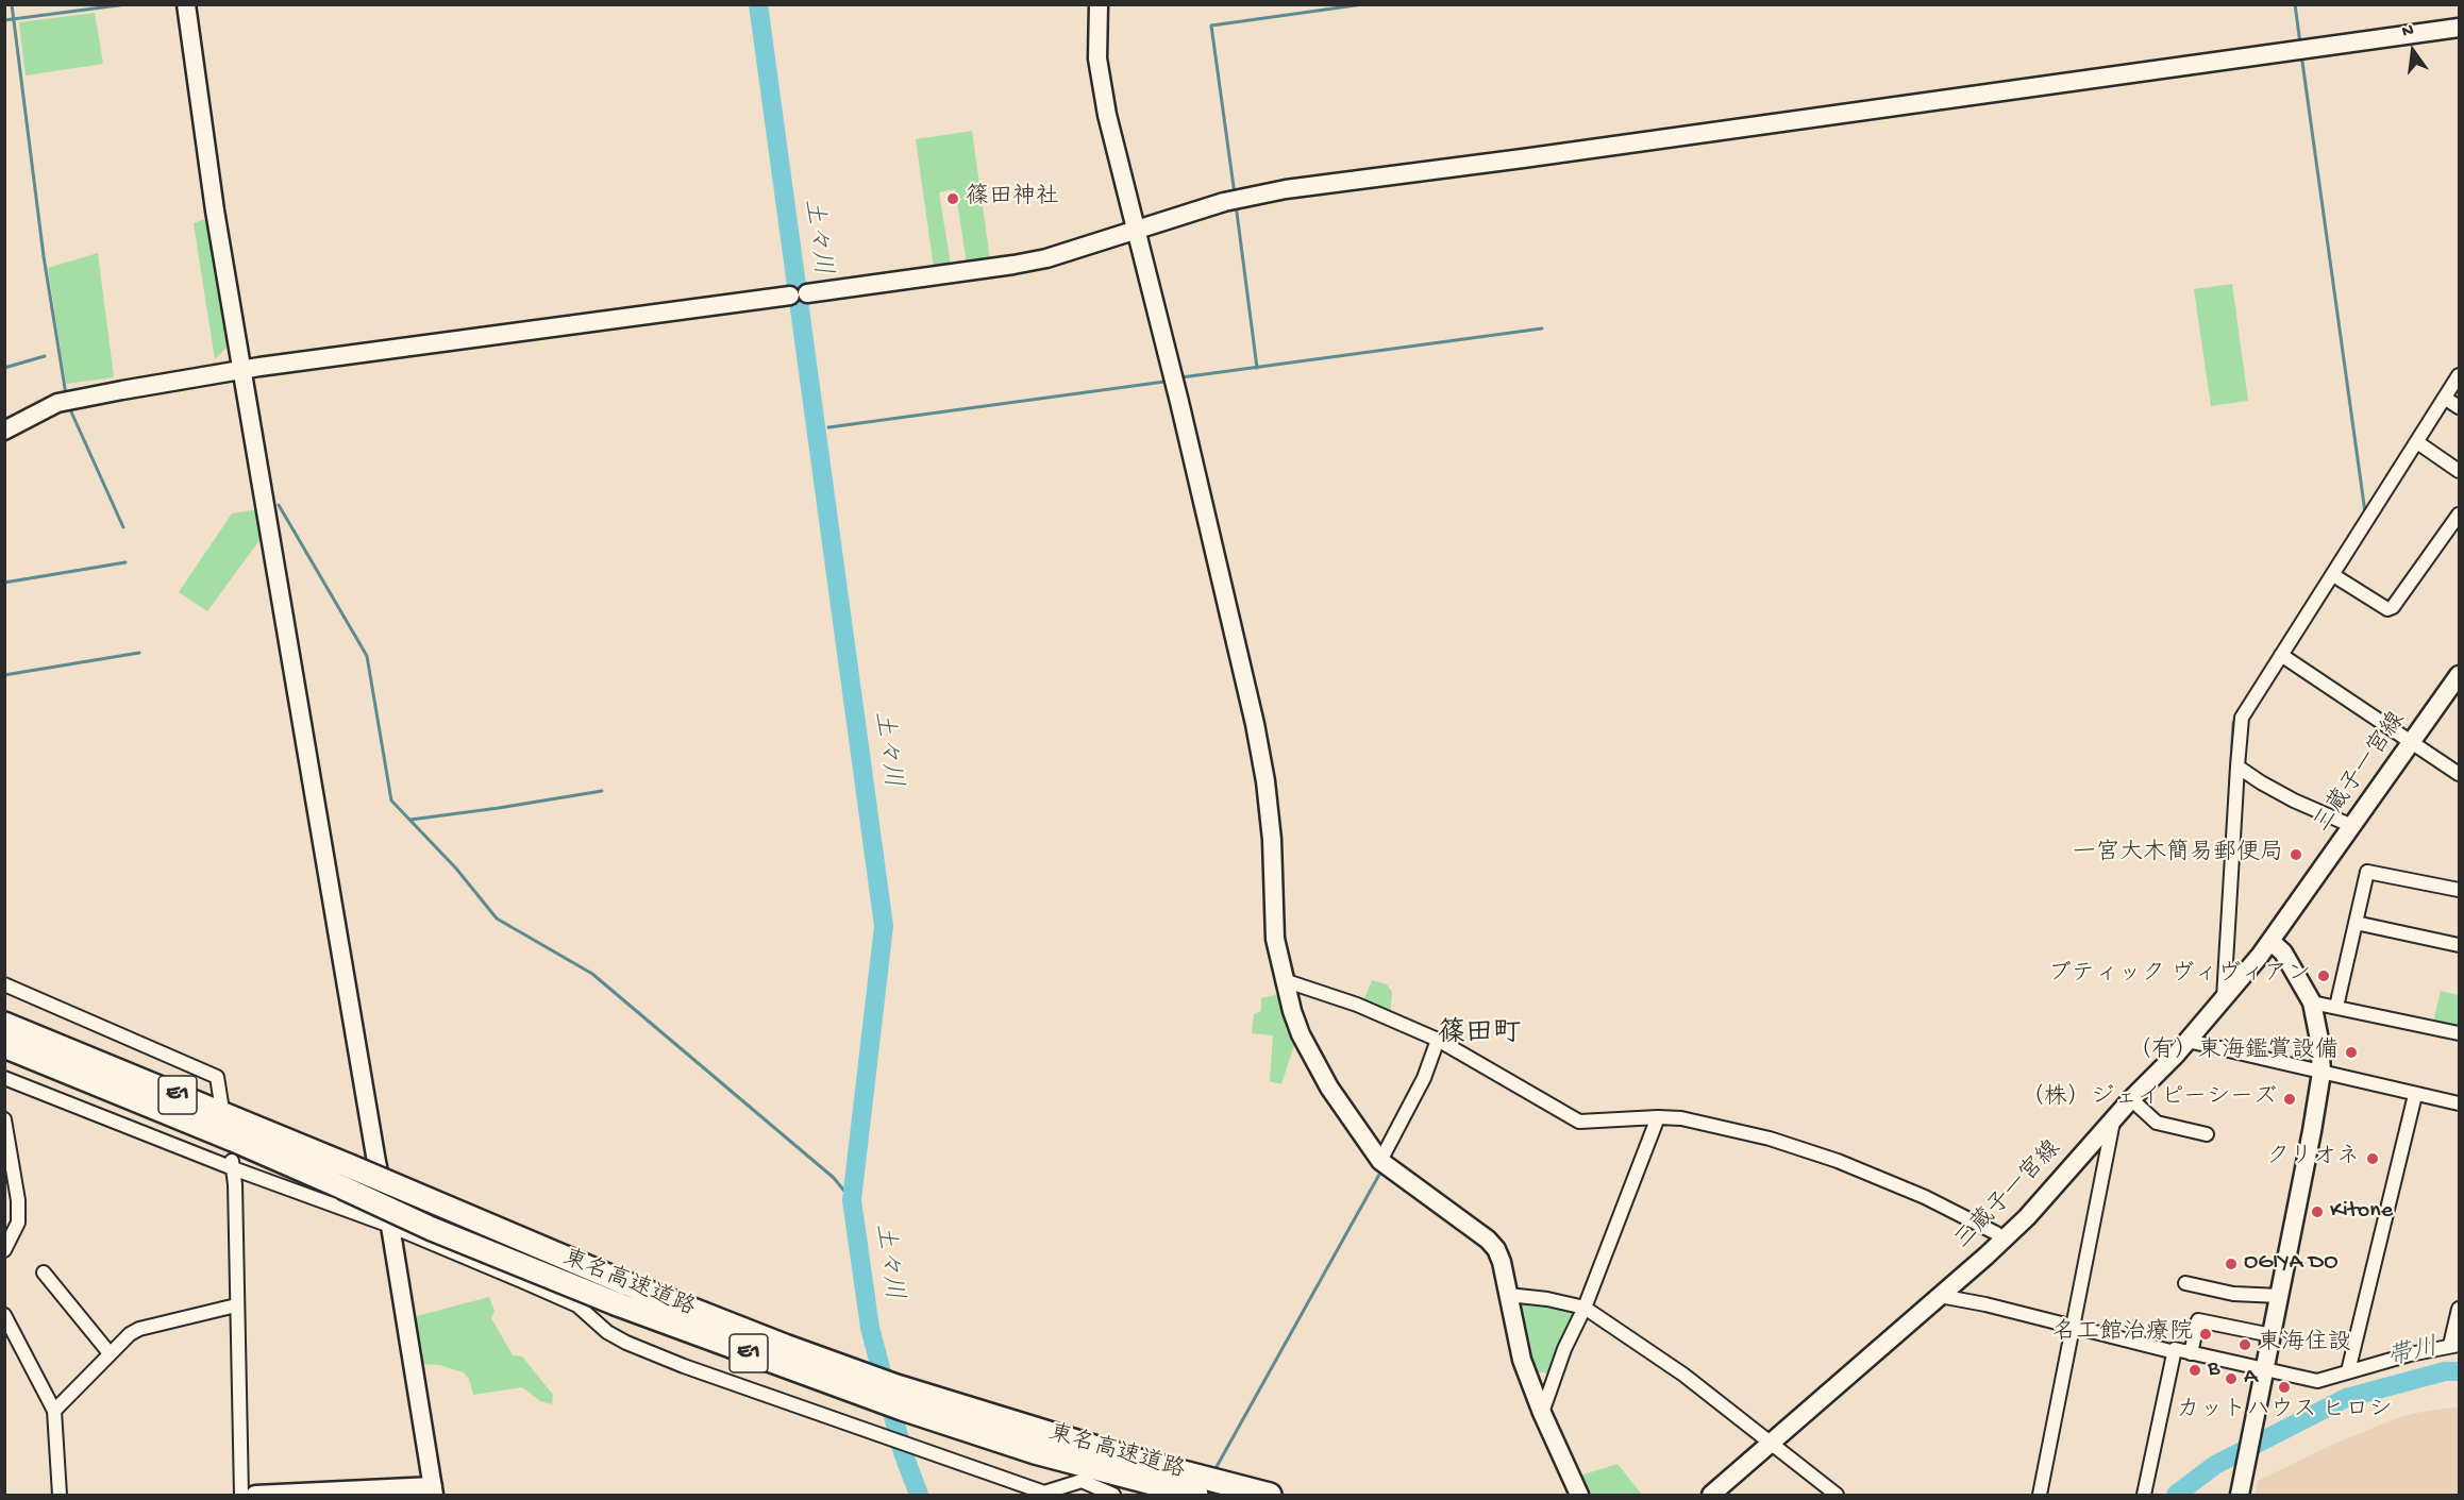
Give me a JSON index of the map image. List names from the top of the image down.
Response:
{
  "streets": {
    "highway": ["E1", "東名高速道路"],
    "street": ["三蔵子一宮線"]
  },
  "districts": ["篠田町"],
  "water": ["土々川", "帯川"],
  "places": [
    "篠田神社",
    "一宮大木簡易郵便局",
    "ブティック ヴィヴィアン",
    "（有）東海鑑賞設備",
    "（株）ジェイピーシーズ",
    "クリオネ",
    "Kitone",
    "OGIYA DO",
    "名工館治療院",
    "東海住設",
    "B",
    "A",
    "カットハウス ヒロシ"
  ],
  "north": "top"
}
